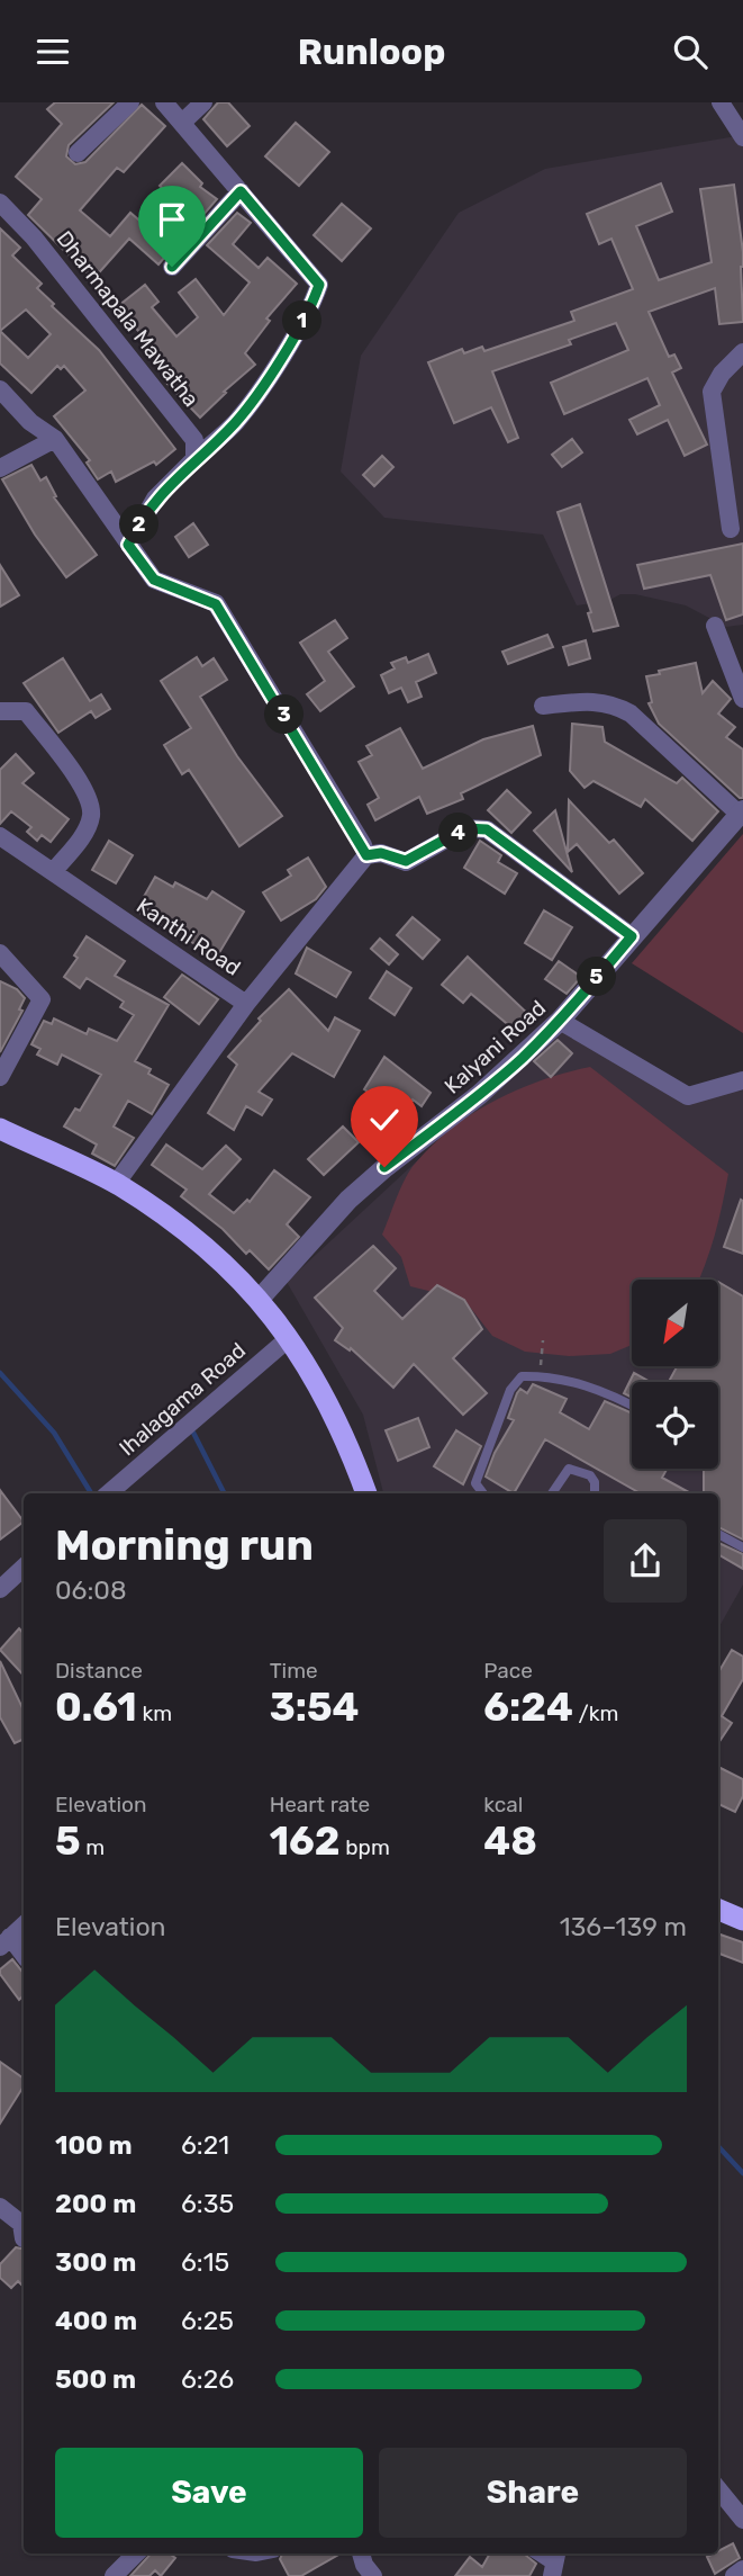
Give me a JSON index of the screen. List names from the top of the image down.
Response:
{
  "streets": {
    "street": [
      "Dharmapala Mawatha",
      "Kanthi Road",
      "Kalyani Road",
      "Ihalagama Road"
    ]
  },
  "north": "bottom left",
  "page": {
    "header": "Runloop",
    "pins": [
      "1",
      "2",
      "3",
      "4",
      "5"
    ],
    "heading": ["Morning run", "06:08"],
    "stats": [
      ["Distance", "0.61 km"],
      ["Time", "3:54"],
      ["Pace", "6:24 /km"],
      ["Elevation", "5 m"],
      ["Heart rate", "162 bpm"],
      ["kcal", "48"]
    ],
    "chart": ["Elevation", "136–139 m"],
    "list": [
      {
        "name": "100 m",
        "note": "6:21"
      },
      {
        "name": "200 m",
        "note": "6:35"
      },
      {
        "name": "300 m",
        "note": "6:15"
      },
      {
        "name": "400 m",
        "note": "6:25"
      },
      {
        "name": "500 m",
        "note": "6:26"
      }
    ],
    "buttons": ["Save", "Share"]
  }
}
